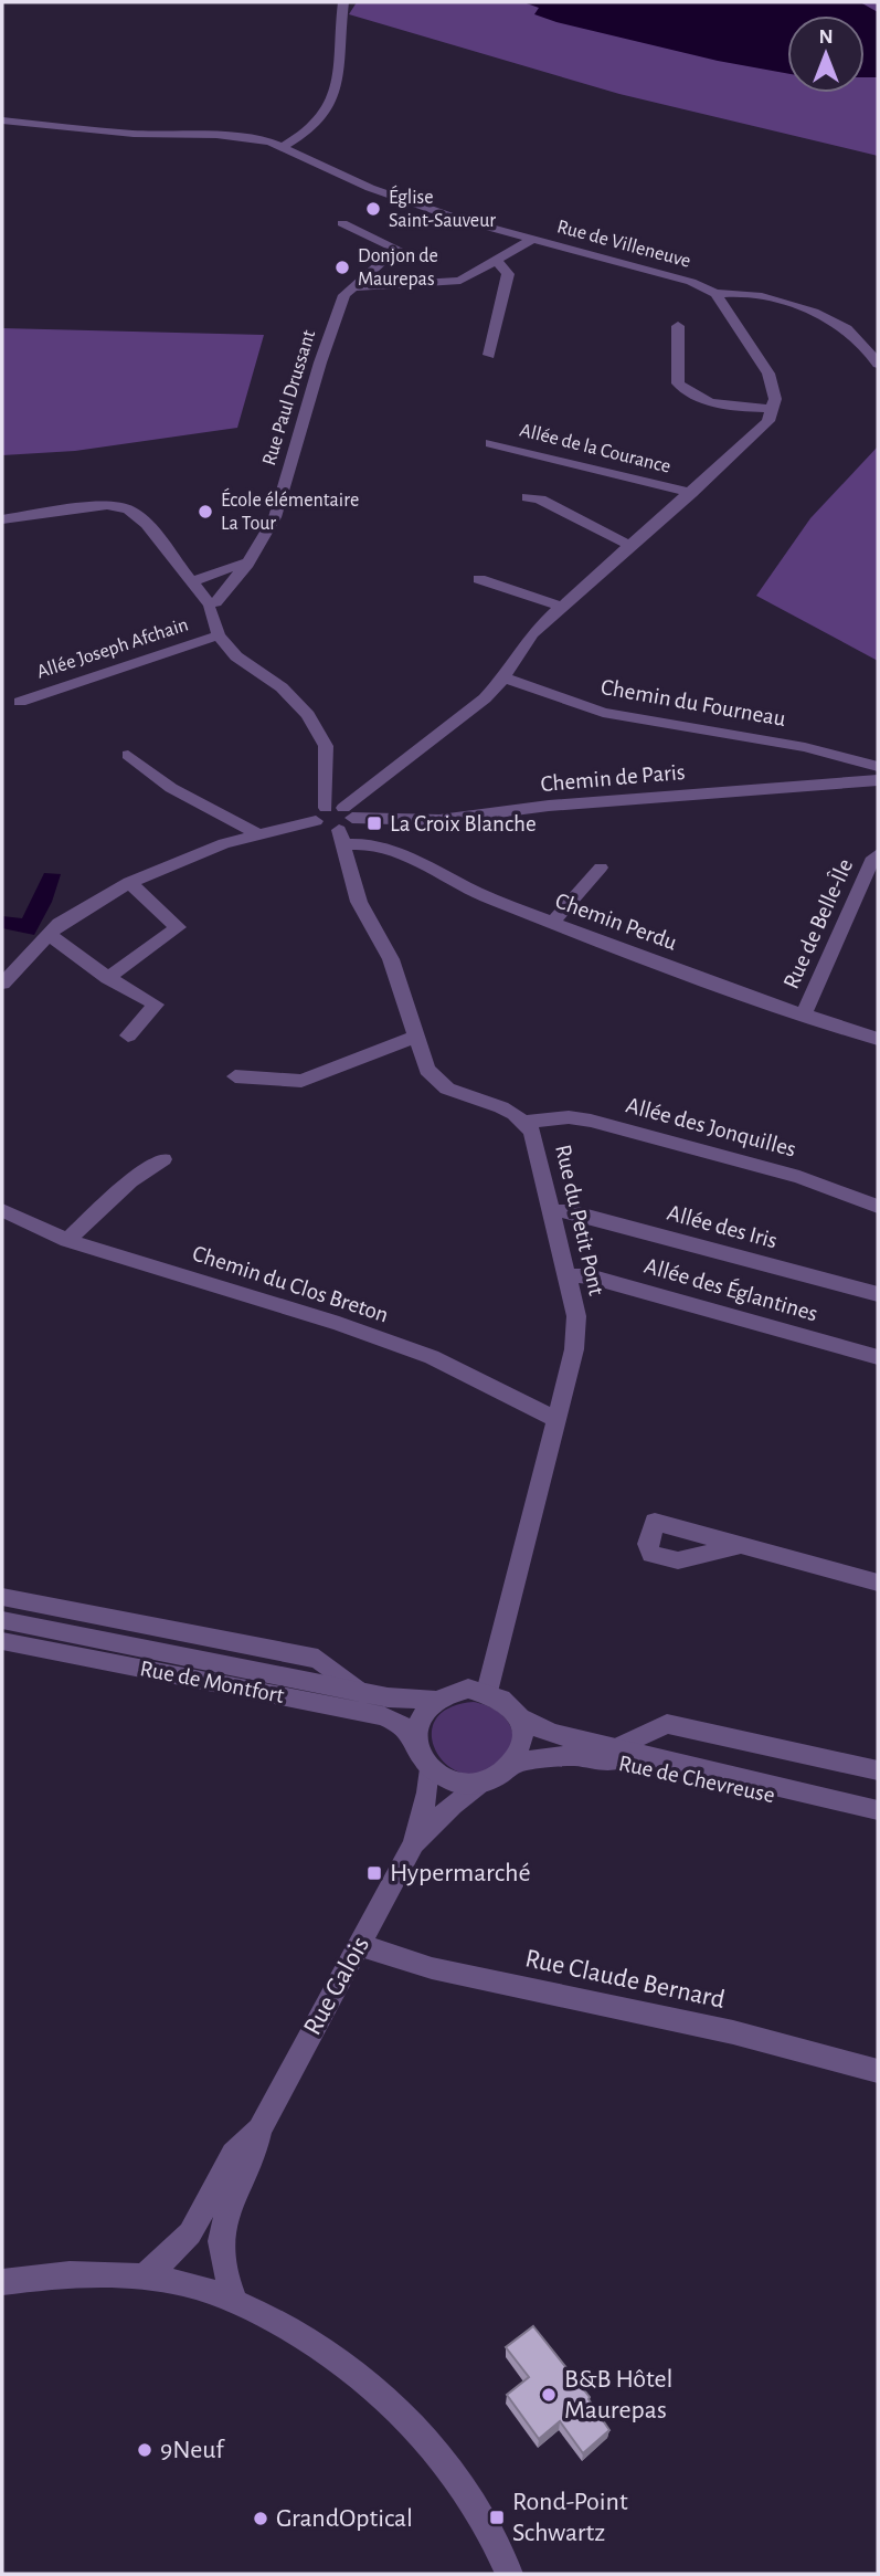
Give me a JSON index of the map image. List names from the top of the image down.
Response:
{
  "streets": {
    "street": [
      "Rue de Villeneuve",
      "Rue Paul Drussant",
      "Allée de la Courance",
      "Allée Joseph Afchain",
      "Chemin du Fourneau",
      "Chemin de Paris",
      "Chemin Perdu",
      "Rue de Belle-Île",
      "Allée des Jonquilles",
      "Rue du Petit Pont",
      "Allée des Iris",
      "Chemin du Clos Breton",
      "Allée des Églantines",
      "Rue de Montfort",
      "Rue de Chevreuse",
      "Rue Claude Bernard",
      "Rue Galois"
    ]
  },
  "crossings": [
    ["Chemin de Paris", "Chemin Perdu"],
    ["Chemin de Paris", "Rue du Petit Pont"],
    ["Chemin Perdu", "Rue de Belle-Île"],
    ["Chemin Perdu", "Rue du Petit Pont"],
    ["Allée des Jonquilles", "Rue du Petit Pont"],
    ["Rue du Petit Pont", "Allée des Iris"],
    ["Rue du Petit Pont", "Chemin du Clos Breton"],
    ["Rue du Petit Pont", "Allée des Églantines"],
    ["Rue du Petit Pont", "Rue de Montfort"],
    ["Rue du Petit Pont", "Rue de Chevreuse"],
    ["Rue du Petit Pont", "Rue Galois"],
    ["Rue de Montfort", "Rue de Chevreuse"],
    ["Rue de Montfort", "Rue Galois"],
    ["Rue de Chevreuse", "Rue Galois"],
    ["Rue Claude Bernard", "Rue Galois"]
  ],
  "places": {
    "other": [
      "Église Saint-Sauveur",
      "Donjon de Maurepas",
      "École élémentaire La Tour",
      "B&B Hôtel Maurepas",
      "9Neuf",
      "GrandOptical"
    ],
    "transit": ["La Croix Blanche", "Hypermarché", "Rond-Point Schwartz"]
  },
  "north": "top"
}
